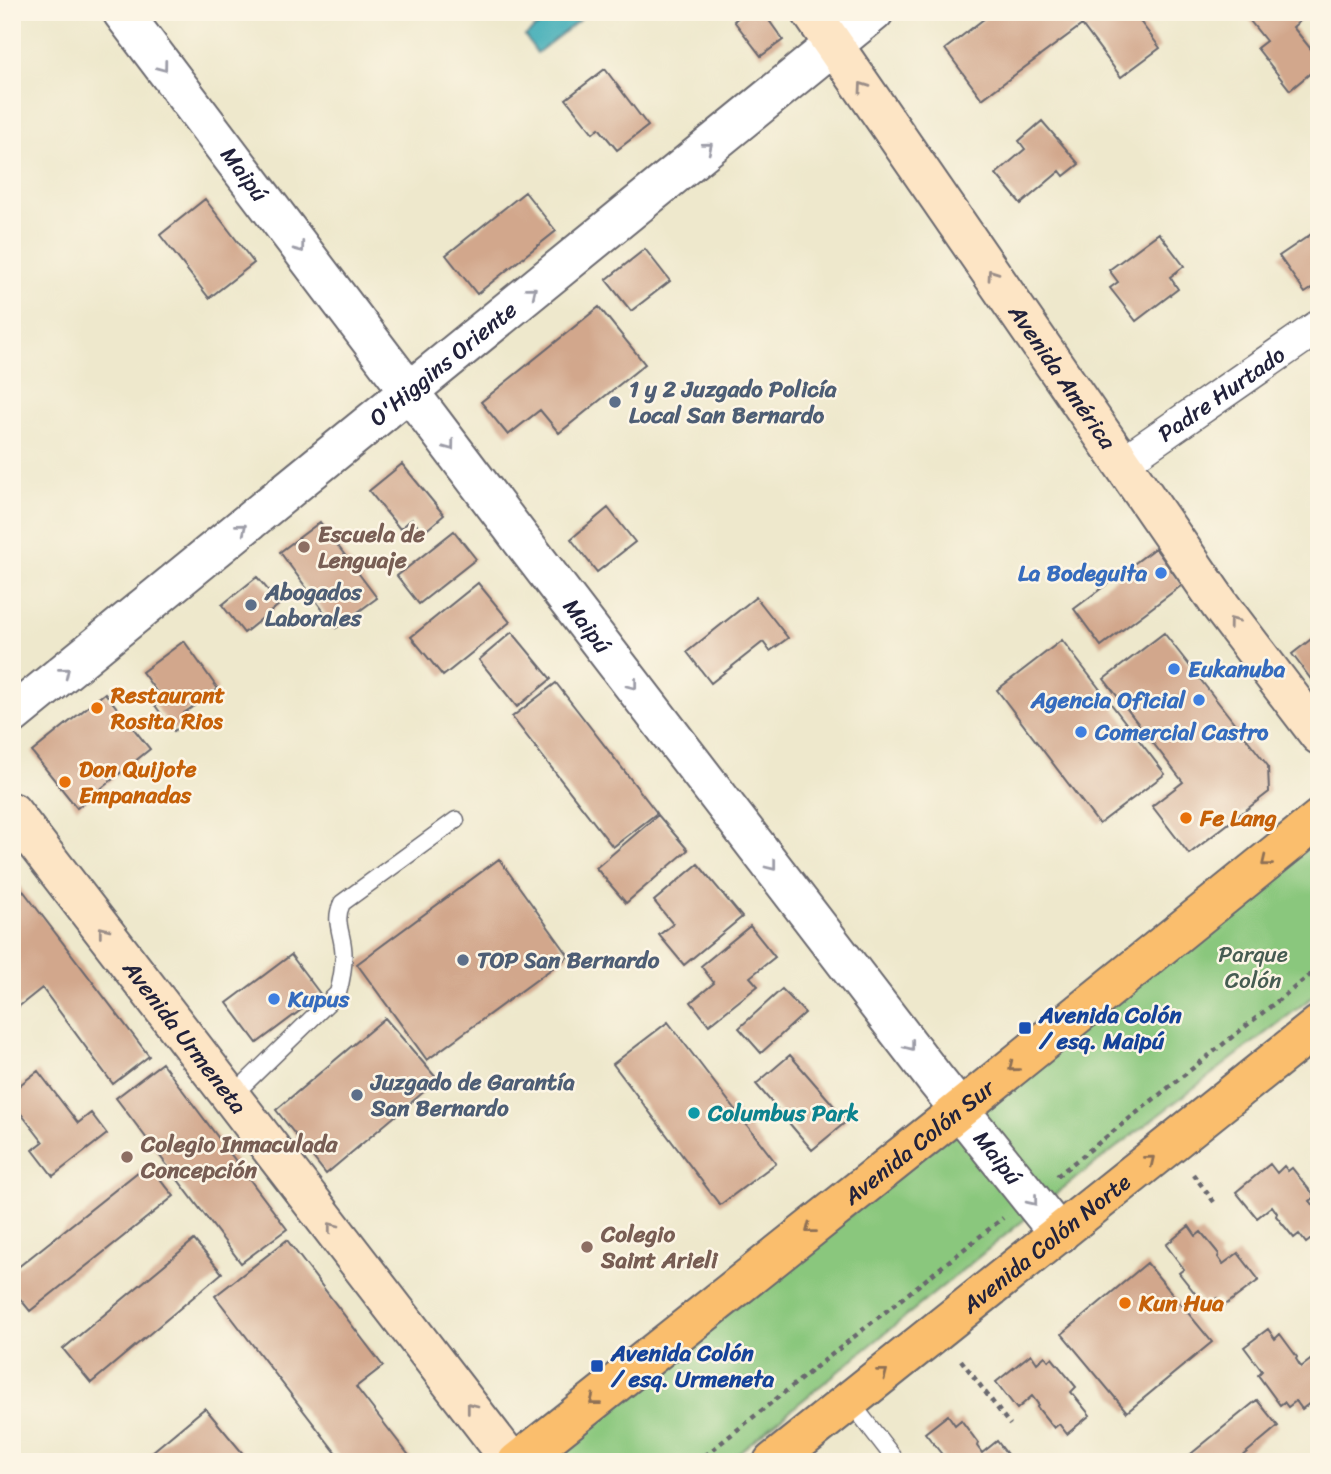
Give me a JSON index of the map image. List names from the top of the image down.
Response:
{
  "streets": {
    "main road": [
      "Avenida América",
      "Avenida Urmeneta",
      "Avenida Colón Sur",
      "Avenida Colón Norte"
    ],
    "street": ["Maipú", "O'Higgins Oriente", "Padre Hurtado"]
  },
  "crossings": [
    ["Maipú", "O'Higgins Oriente"],
    ["Maipú", "Avenida Colón Sur"],
    ["Maipú", "Avenida Colón Norte"],
    ["O'Higgins Oriente", "Avenida América"],
    ["Avenida América", "Padre Hurtado"],
    ["Avenida Urmeneta", "Avenida Colón Sur"]
  ],
  "one_way": [
    "Maipú",
    "O'Higgins Oriente",
    "Avenida América",
    "Avenida Urmeneta",
    "Avenida Colón Sur",
    "Avenida Colón Norte"
  ],
  "parks": ["Parque Colón"],
  "places": {
    "other": [
      "1 y 2 Juzgado Policía Local San Bernardo",
      "Escuela de Lenguaje",
      "La Bodeguita",
      "Abogados Laborales",
      "Eukanuba",
      "Agencia Oficial",
      "Restaurant Rosita Rios",
      "Comercial Castro",
      "Don Quijote Empanadas",
      "Fe Lang",
      "TOP San Bernardo",
      "Kupus",
      "Juzgado de Garantía San Bernardo",
      "Columbus Park",
      "Colegio Inmaculada Concepción",
      "Colegio Saint Arieli",
      "Kun Hua"
    ],
    "transit": ["Avenida Colón / esq. Maipú", "Avenida Colón / esq. Urmeneta"]
  }
}
